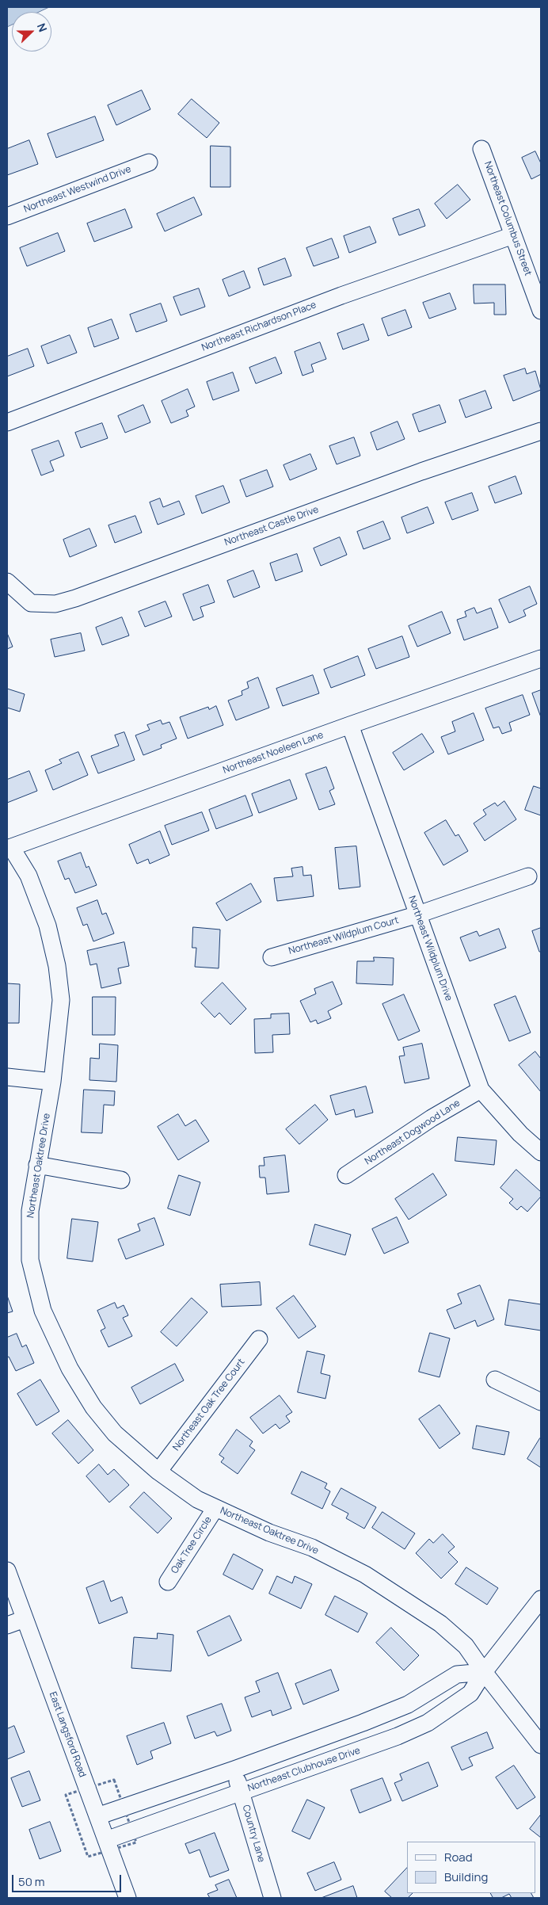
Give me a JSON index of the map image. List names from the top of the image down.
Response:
{
  "streets": {
    "street": [
      "Northeast Westwind Drive",
      "Northeast Columbus Street",
      "Northeast Richardson Place",
      "Northeast Castle Drive",
      "Northeast Noeleen Lane",
      "Northeast Wildplum Court",
      "Northeast Wildplum Drive",
      "Northeast Dogwood Lane",
      "Northeast Oaktree Drive",
      "Northeast Oak Tree Court",
      "Oak Tree Circle",
      "East Langsford Road",
      "Northeast Clubhouse Drive",
      "Country Lane"
    ]
  },
  "crossings": [
    ["Northeast Columbus Street", "Northeast Richardson Place"],
    ["Northeast Noeleen Lane", "Northeast Wildplum Drive"],
    ["Northeast Noeleen Lane", "Northeast Oaktree Drive"],
    ["Northeast Wildplum Court", "Northeast Wildplum Drive"],
    ["Northeast Wildplum Drive", "Northeast Dogwood Lane"],
    ["Northeast Oaktree Drive", "Northeast Oak Tree Court"],
    ["Northeast Oaktree Drive", "Oak Tree Circle"],
    ["Northeast Oaktree Drive", "Northeast Clubhouse Drive"],
    ["East Langsford Road", "Northeast Clubhouse Drive"],
    ["Northeast Clubhouse Drive", "Country Lane"]
  ],
  "legend": ["Road", "Building"],
  "scale_bar": "50 m",
  "north": "right"
}
